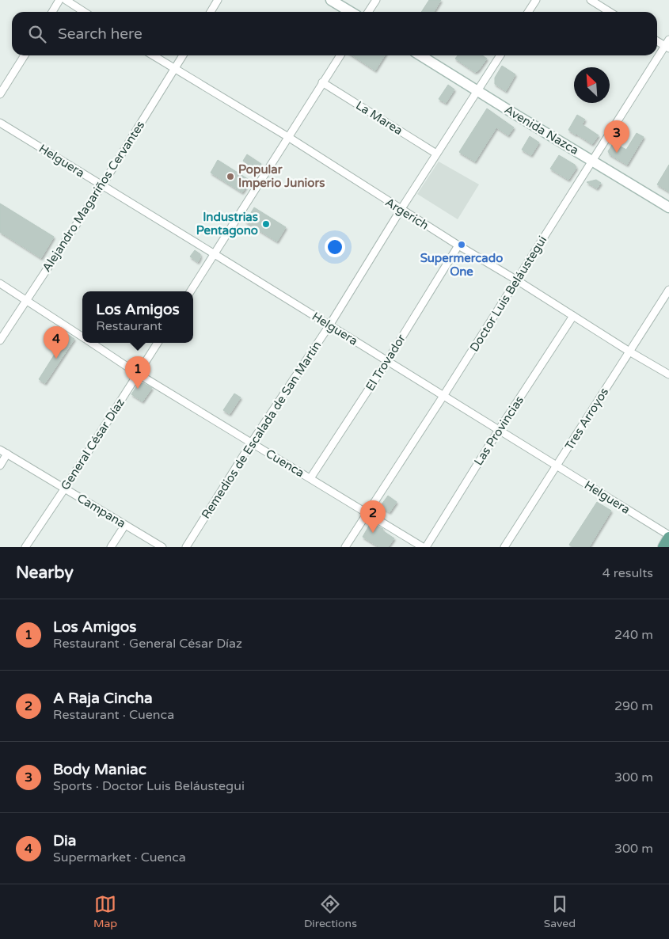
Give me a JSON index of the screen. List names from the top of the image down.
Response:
{
  "streets": {
    "main road": ["Avenida Nazca"],
    "street": [
      "La Marea",
      "Helguera",
      "Alejandro Magariños Cervantes",
      "Argerich",
      "Doctor Luis Beláustegui",
      "El Trovador",
      "Tres Arroyos",
      "Remedios de Escalada de San Martín",
      "Las Provincias",
      "General César Díaz",
      "Cuenca",
      "Campana"
    ]
  },
  "crossings": [
    ["La Marea", "Remedios de Escalada de San Martín"],
    ["Avenida Nazca", "Doctor Luis Beláustegui"],
    ["Avenida Nazca", "Remedios de Escalada de San Martín"],
    ["Helguera", "Alejandro Magariños Cervantes"],
    ["Helguera", "Doctor Luis Beláustegui"],
    ["Helguera", "El Trovador"],
    ["Helguera", "Tres Arroyos"],
    ["Helguera", "Remedios de Escalada de San Martín"],
    ["Helguera", "Las Provincias"],
    ["Alejandro Magariños Cervantes", "Argerich"],
    ["Alejandro Magariños Cervantes", "Cuenca"],
    ["Argerich", "Doctor Luis Beláustegui"],
    ["Argerich", "El Trovador"],
    ["Argerich", "Tres Arroyos"],
    ["Argerich", "Remedios de Escalada de San Martín"],
    ["Argerich", "Las Provincias"],
    ["Doctor Luis Beláustegui", "Cuenca"],
    ["El Trovador", "Cuenca"],
    ["Remedios de Escalada de San Martín", "Cuenca"],
    ["General César Díaz", "Cuenca"],
    ["General César Díaz", "Campana"]
  ],
  "places": ["Popular Imperio Juniors", "Industrias Pentagono", "Supermercado One"],
  "north": "top left",
  "page": {
    "search": "Search here",
    "pins": [
      "3",
      "4",
      "1",
      "2"
    ],
    "popup": ["Los Amigos", "Restaurant"],
    "heading": ["Nearby", "4 results"],
    "list": [
      {
        "mark": "1",
        "name": "Los Amigos",
        "note": "Restaurant · General César Díaz",
        "value": "240 m"
      },
      {
        "mark": "2",
        "name": "A Raja Cincha",
        "note": "Restaurant · Cuenca",
        "value": "290 m"
      },
      {
        "mark": "3",
        "name": "Body Maniac",
        "note": "Sports · Doctor Luis Beláustegui",
        "value": "300 m"
      },
      {
        "mark": "4",
        "name": "Dia",
        "note": "Supermarket · Cuenca",
        "value": "300 m"
      }
    ],
    "nav": ["Map", "Directions", "Saved"]
  }
}
